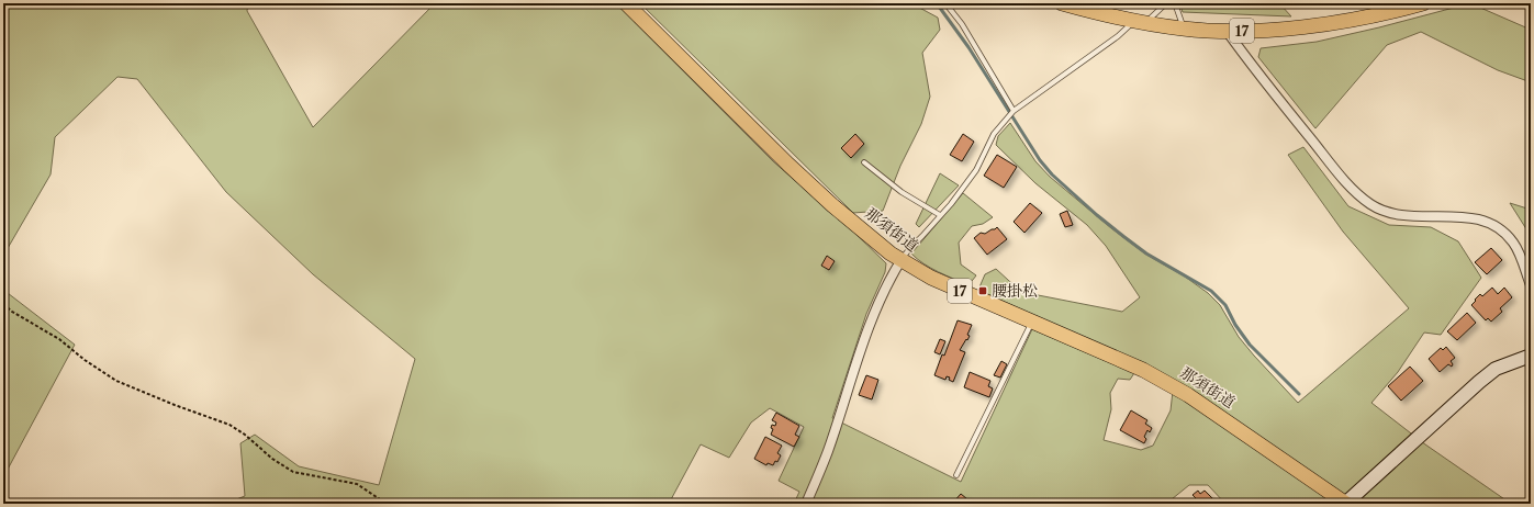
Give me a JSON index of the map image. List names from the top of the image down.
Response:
{
  "streets": {
    "main road": ["17", "那須街道"]
  },
  "places": {
    "transit": ["腰掛松"]
  }
}
